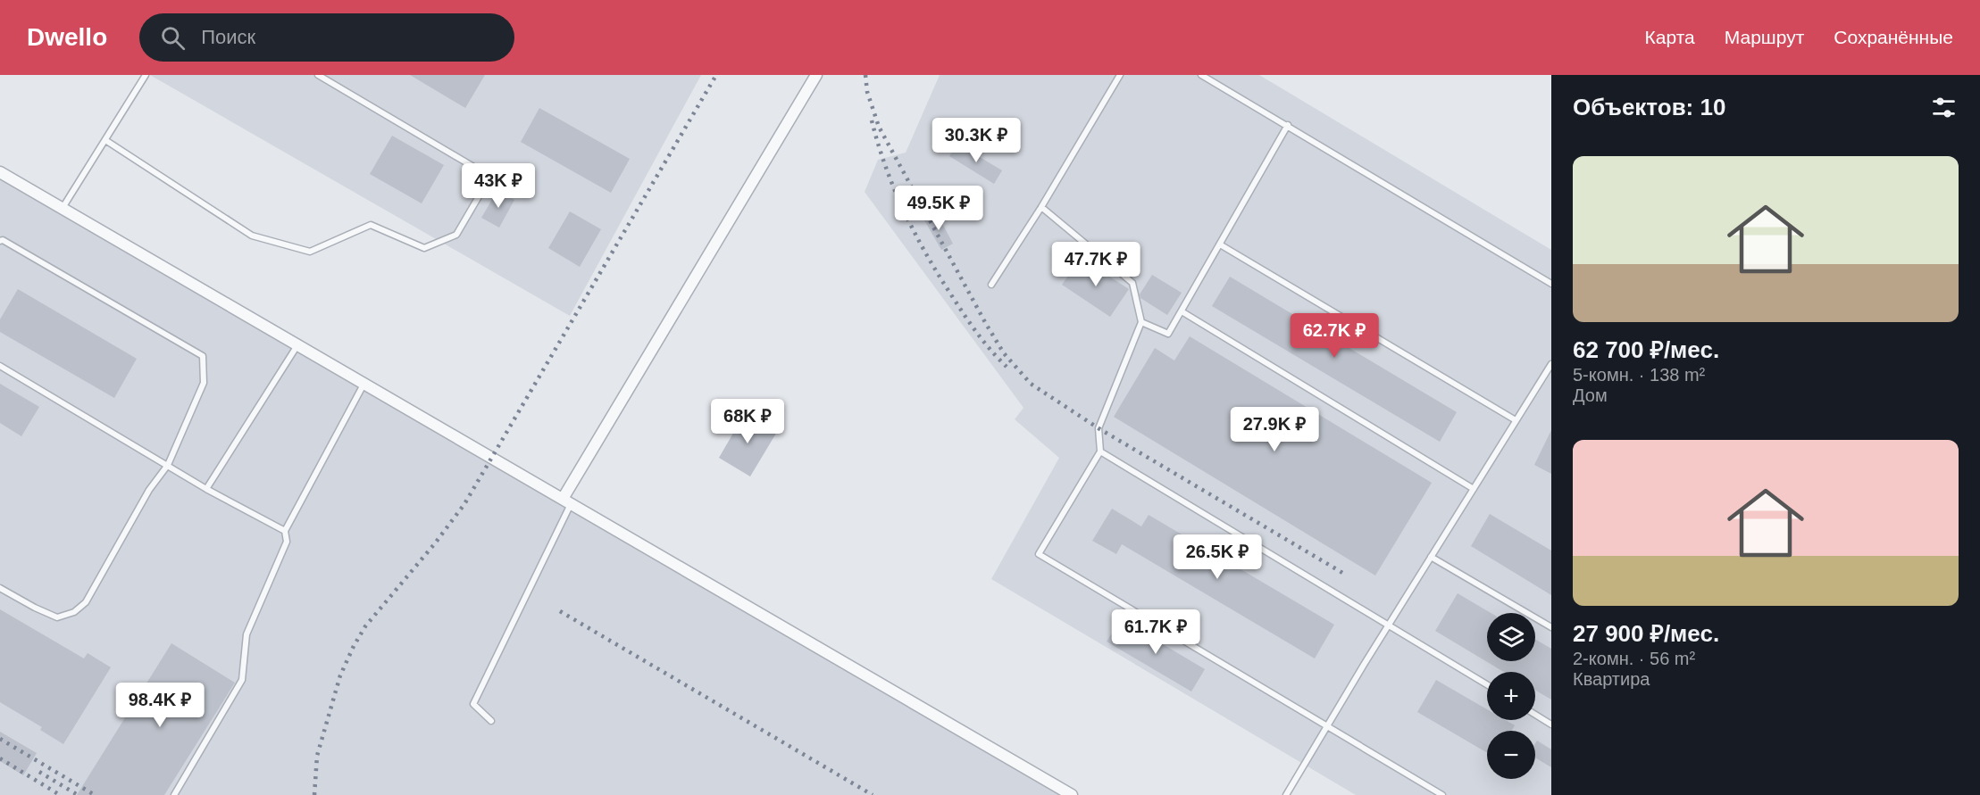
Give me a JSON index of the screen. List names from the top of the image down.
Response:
{
  "page": {
    "header": "Dwello",
    "search": "Поиск",
    "nav": ["Карта", "Маршрут", "Сохранённые"],
    "heading": "Объектов: 10",
    "price": [
      "30.3K ₽",
      "43K ₽",
      "49.5K ₽",
      "47.7K ₽",
      "62.7K ₽",
      "68K ₽",
      "27.9K ₽",
      "26.5K ₽",
      "61.7K ₽",
      "98.4K ₽"
    ],
    "list": [
      {
        "name": "62 700 ₽/мес.",
        "note": "5-комн. · 138 m² · Дом"
      },
      {
        "name": "27 900 ₽/мес.",
        "note": "2-комн. · 56 m² · Квартира"
      }
    ],
    "map_buttons": ["+", "−"]
  }
}
